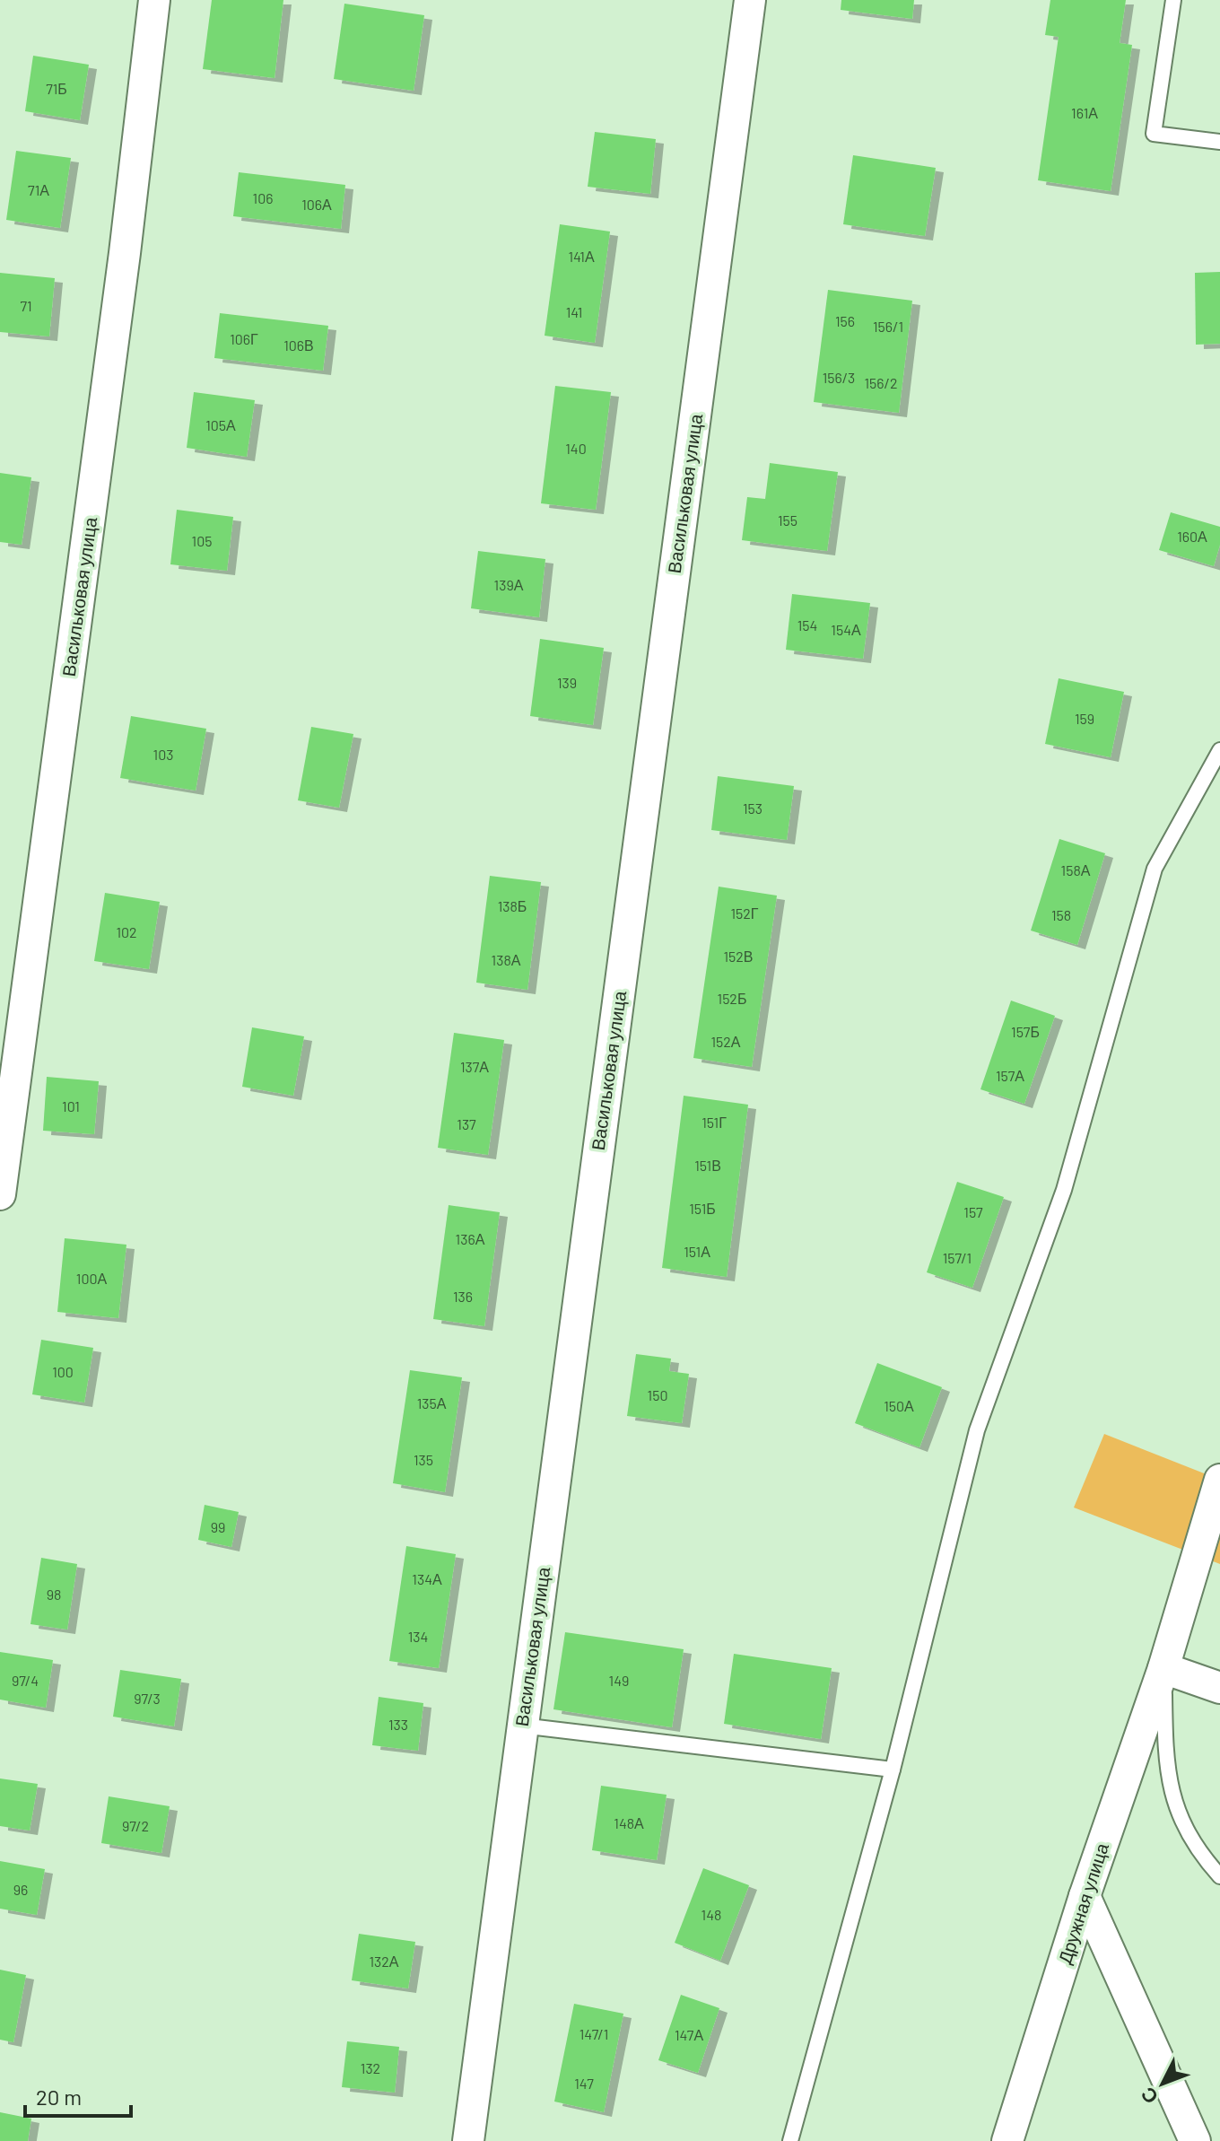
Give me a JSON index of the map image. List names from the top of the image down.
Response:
{
  "streets": {
    "street": ["Васильковая улица", "Дружная улица"]
  },
  "house_numbers": [
    "71Б",
    "161А",
    "71А",
    "106",
    "106А",
    "141А",
    "71",
    "141",
    "156",
    "156/1",
    "106Г",
    "106В",
    "156/3",
    "156/2",
    "105А",
    "140",
    "155",
    "160А",
    "105",
    "139А",
    "154",
    "154А",
    "139",
    "159",
    "103",
    "153",
    "158А",
    "138Б",
    "152Г",
    "158",
    "102",
    "152В",
    "138А",
    "152Б",
    "157Б",
    "152А",
    "137А",
    "157А",
    "101",
    "151Г",
    "137",
    "151В",
    "151Б",
    "157",
    "136А",
    "151А",
    "157/1",
    "100А",
    "136",
    "100",
    "150",
    "135А",
    "150А",
    "135",
    "99",
    "134А",
    "98",
    "134",
    "97/4",
    "149",
    "97/3",
    "133",
    "148А",
    "97/2",
    "96",
    "148",
    "132А",
    "147/1",
    "147А",
    "132",
    "147"
  ],
  "scale_bar": "20 m",
  "north": "bottom left"
}
